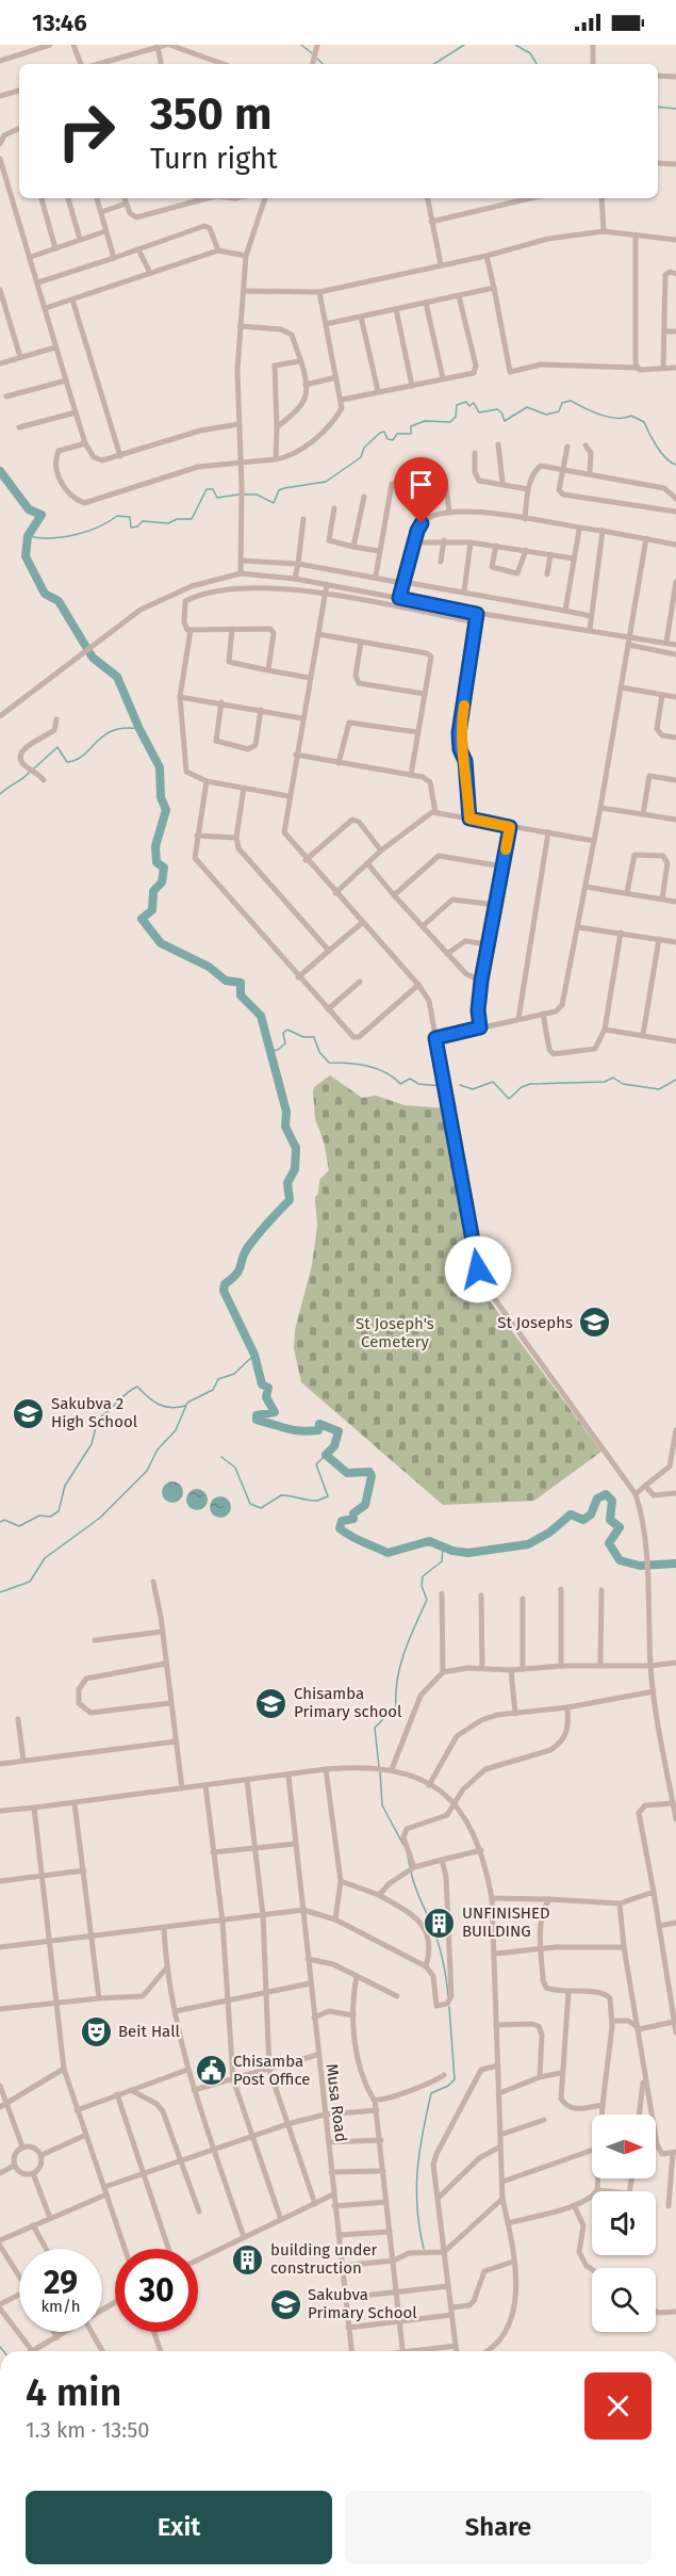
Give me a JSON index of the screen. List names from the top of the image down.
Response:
{
  "streets": {
    "street": ["Musa Road"]
  },
  "parks": ["St Joseph's Cemetery"],
  "places": {
    "school or university": [
      "St Josephs",
      "Sakubva 2 High School",
      "Chisamba Primary school",
      "Sakubva Primary School"
    ],
    "building": ["UNFINISHED BUILDING", "building under construction"],
    "theatre": ["Beit Hall"],
    "public building": ["Chisamba Post Office"]
  },
  "north": "right",
  "page": {
    "status": "13:46",
    "turn": ["350 m", "Turn right"],
    "speed": "29 km/h",
    "limit": "30",
    "heading": ["4 min", "1.3 km · 13:50"],
    "buttons": ["Exit", "Share"]
  }
}
